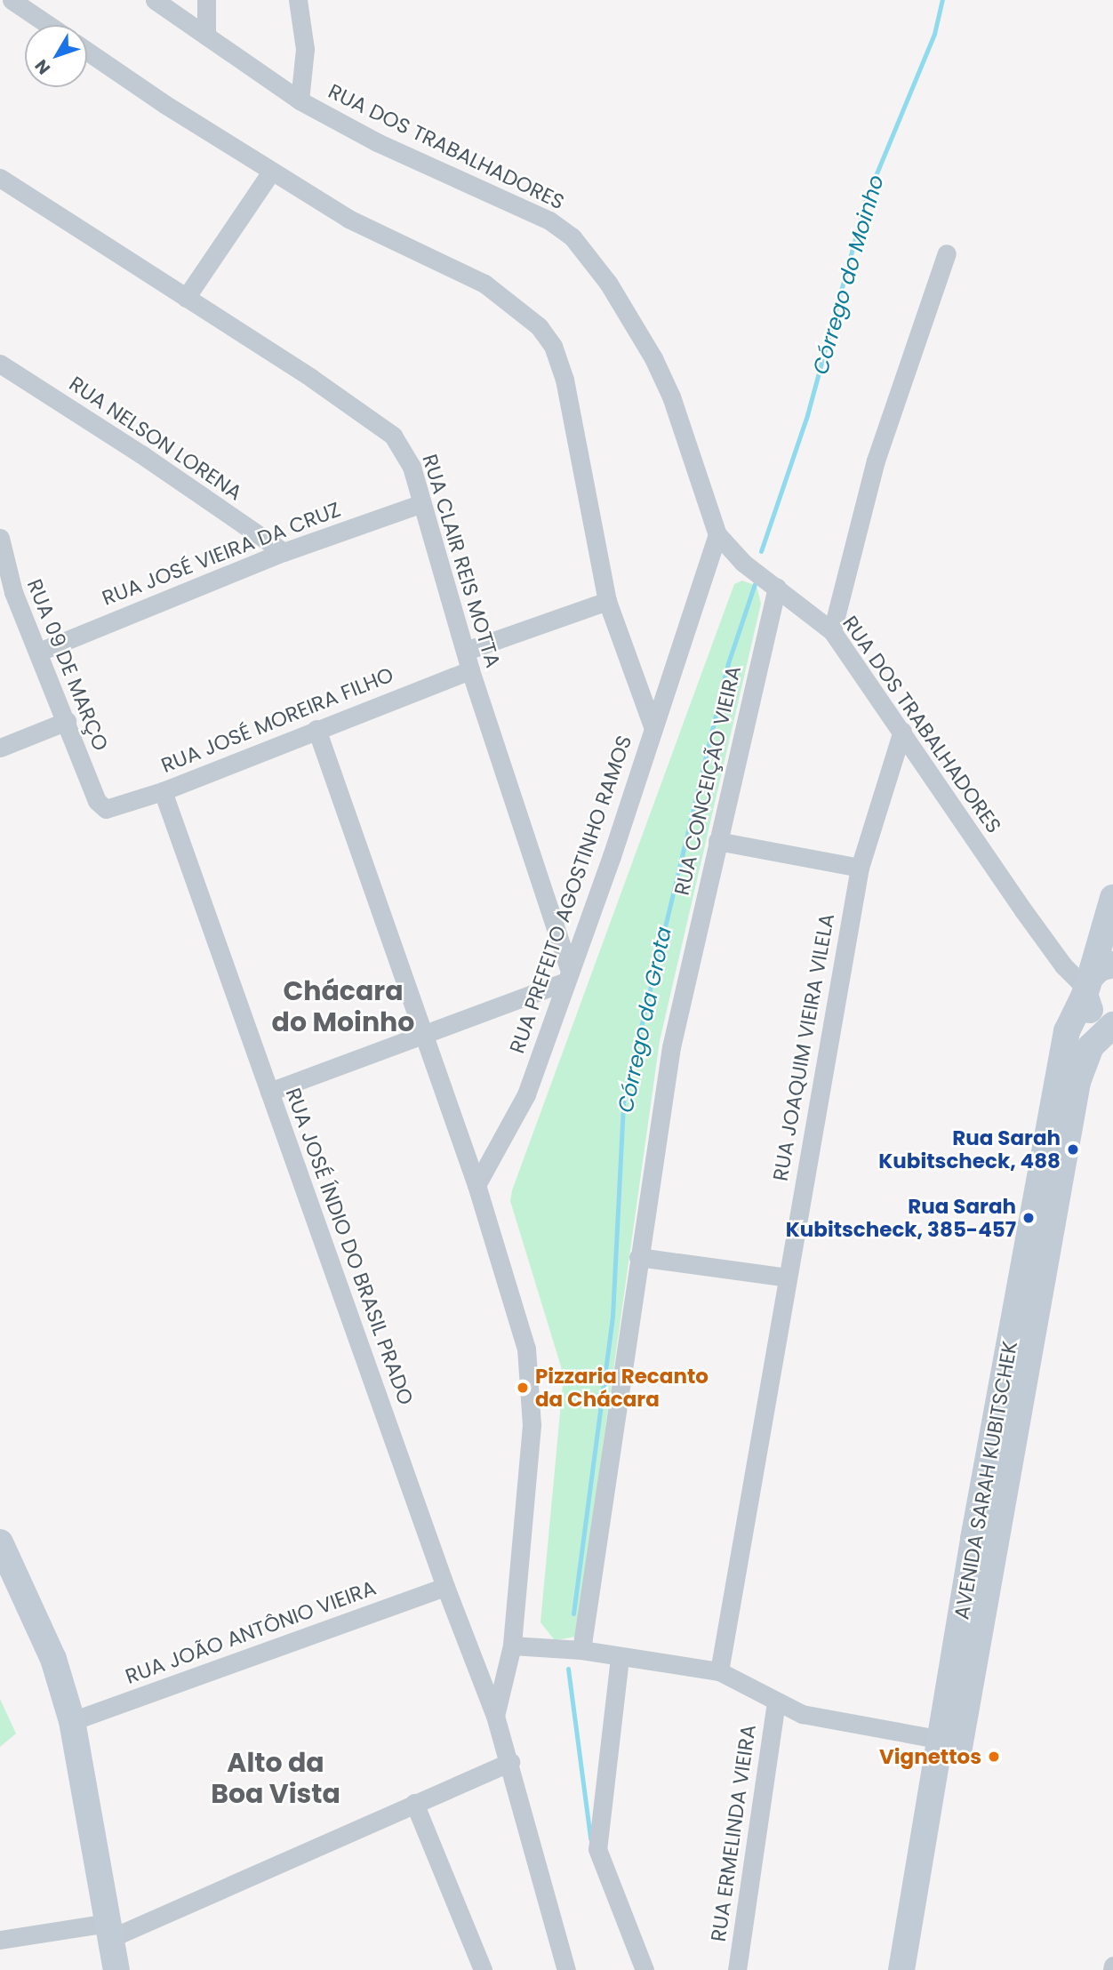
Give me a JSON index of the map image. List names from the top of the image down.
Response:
{
  "streets": {
    "main road": ["AVENIDA SARAH KUBITSCHEK"],
    "street": [
      "RUA DOS TRABALHADORES",
      "RUA NELSON LORENA",
      "RUA JOSÉ VIEIRA DA CRUZ",
      "RUA CLAIR REIS MOTTA",
      "RUA 09 DE MARÇO",
      "RUA JOSÉ MOREIRA FILHO",
      "RUA CONCEIÇÃO VIEIRA",
      "RUA PREFEITO AGOSTINHO RAMOS",
      "RUA JOAQUIM VIEIRA VILELA",
      "RUA JOSÉ ÍNDIO DO BRASIL PRADO",
      "RUA JOÃO ANTÔNIO VIEIRA",
      "RUA ERMELINDA VIEIRA"
    ]
  },
  "crossings": [
    ["RUA DOS TRABALHADORES", "RUA CONCEIÇÃO VIEIRA"],
    ["RUA DOS TRABALHADORES", "RUA JOAQUIM VIEIRA VILELA"],
    ["RUA DOS TRABALHADORES", "AVENIDA SARAH KUBITSCHEK"],
    ["RUA NELSON LORENA", "RUA JOSÉ VIEIRA DA CRUZ"],
    ["RUA JOSÉ VIEIRA DA CRUZ", "RUA CLAIR REIS MOTTA"],
    ["RUA JOSÉ VIEIRA DA CRUZ", "RUA 09 DE MARÇO"],
    ["RUA CLAIR REIS MOTTA", "RUA JOSÉ MOREIRA FILHO"],
    ["RUA CLAIR REIS MOTTA", "RUA PREFEITO AGOSTINHO RAMOS"],
    ["RUA 09 DE MARÇO", "RUA JOSÉ MOREIRA FILHO"],
    ["RUA JOSÉ MOREIRA FILHO", "RUA JOSÉ ÍNDIO DO BRASIL PRADO"],
    ["RUA JOSÉ ÍNDIO DO BRASIL PRADO", "RUA JOÃO ANTÔNIO VIEIRA"]
  ],
  "districts": ["Chácara do Moinho", "Alto da Boa Vista"],
  "water": ["Córrego do Moinho", "Córrego da Grota"],
  "places": [
    "Rua Sarah Kubitscheck, 488",
    "Rua Sarah Kubitscheck, 385-457",
    "Pizzaria Recanto da Chácara",
    "Vignettos"
  ],
  "north": "bottom left"
}
